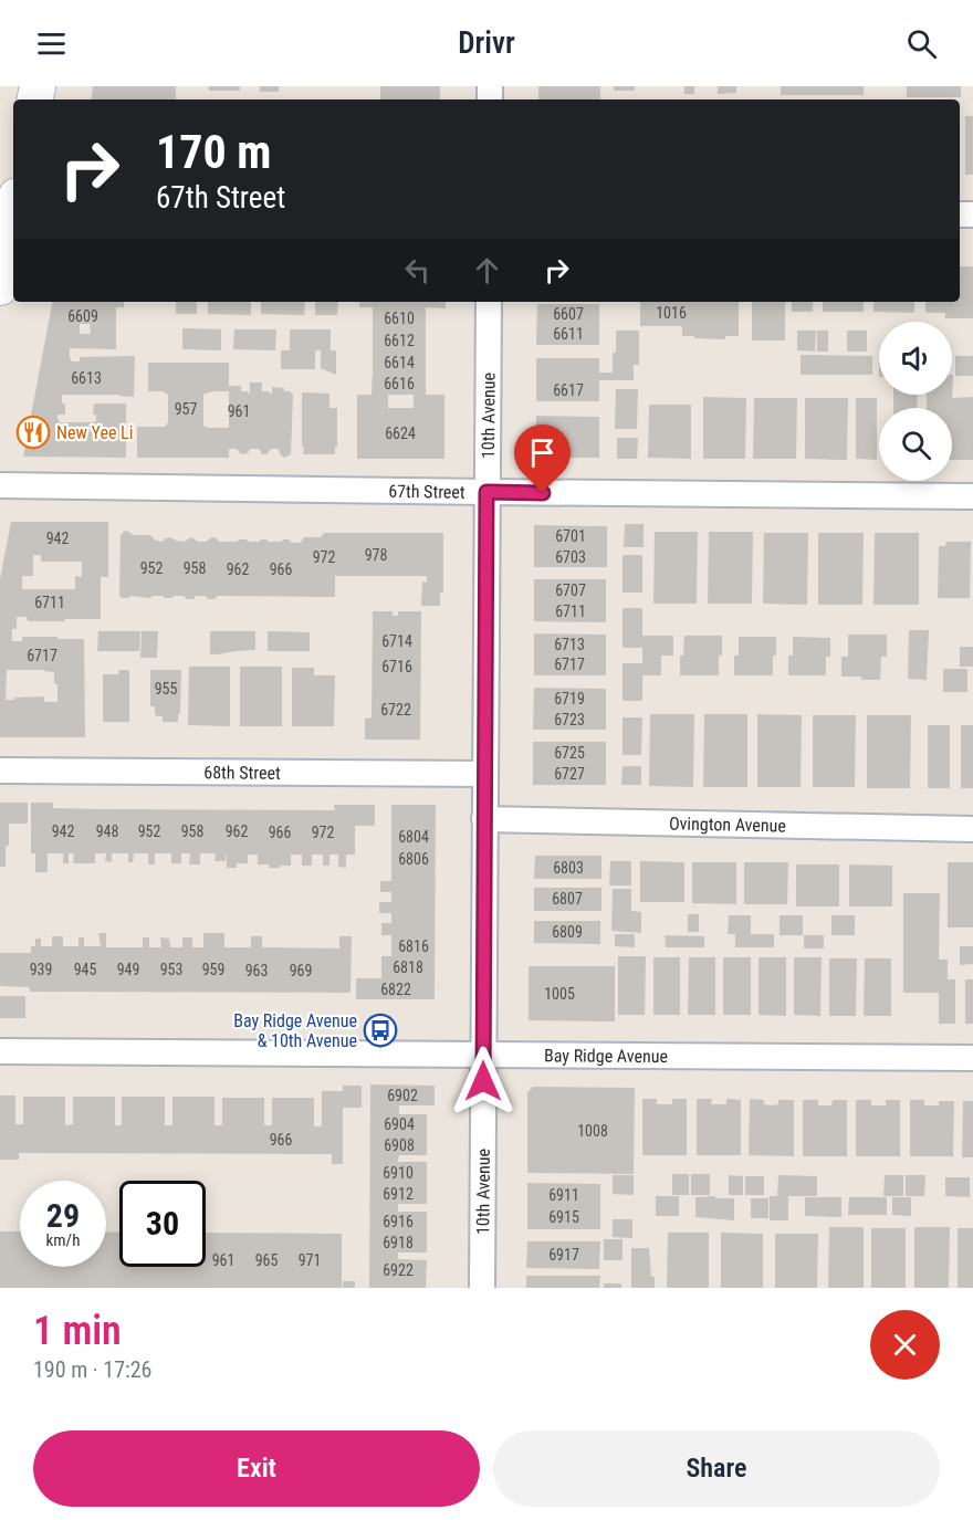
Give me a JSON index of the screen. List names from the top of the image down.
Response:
{
  "streets": {
    "street": [
      "10th Avenue",
      "67th Street",
      "68th Street",
      "Ovington Avenue",
      "Bay Ridge Avenue"
    ]
  },
  "crossings": [
    ["10th Avenue", "67th Street"],
    ["10th Avenue", "68th Street"],
    ["10th Avenue", "Ovington Avenue"],
    ["10th Avenue", "Bay Ridge Avenue"]
  ],
  "places": {
    "restaurant": ["New Yee Li"],
    "bus stop": ["Bay Ridge Avenue & 10th Avenue"]
  },
  "house_numbers": [
    "1016",
    "6607",
    "6609",
    "6610",
    "6611",
    "6612",
    "6614",
    "6613",
    "6616",
    "6617",
    "957",
    "961",
    "6624",
    "6701",
    "942",
    "978",
    "972",
    "6703",
    "952",
    "958",
    "962",
    "966",
    "6707",
    "6711",
    "6711",
    "6714",
    "6713",
    "6717",
    "6717",
    "6716",
    "955",
    "6719",
    "6722",
    "6723",
    "6725",
    "6727",
    "942",
    "948",
    "952",
    "958",
    "962",
    "966",
    "972",
    "6804",
    "6806",
    "6803",
    "6807",
    "6809",
    "6816",
    "6818",
    "939",
    "945",
    "949",
    "953",
    "959",
    "963",
    "969",
    "6822",
    "1005",
    "6902",
    "6904",
    "1008",
    "966",
    "6908",
    "6910",
    "6912",
    "6911",
    "6915",
    "6916",
    "6918",
    "6917",
    "961",
    "965",
    "971",
    "6922"
  ],
  "page": {
    "header": "Drivr",
    "turn": ["170 m", "67th Street"],
    "speed": "29 km/h",
    "limit": "30",
    "heading": ["1 min", "190 m · 17:26"],
    "buttons": ["Exit", "Share"]
  }
}
